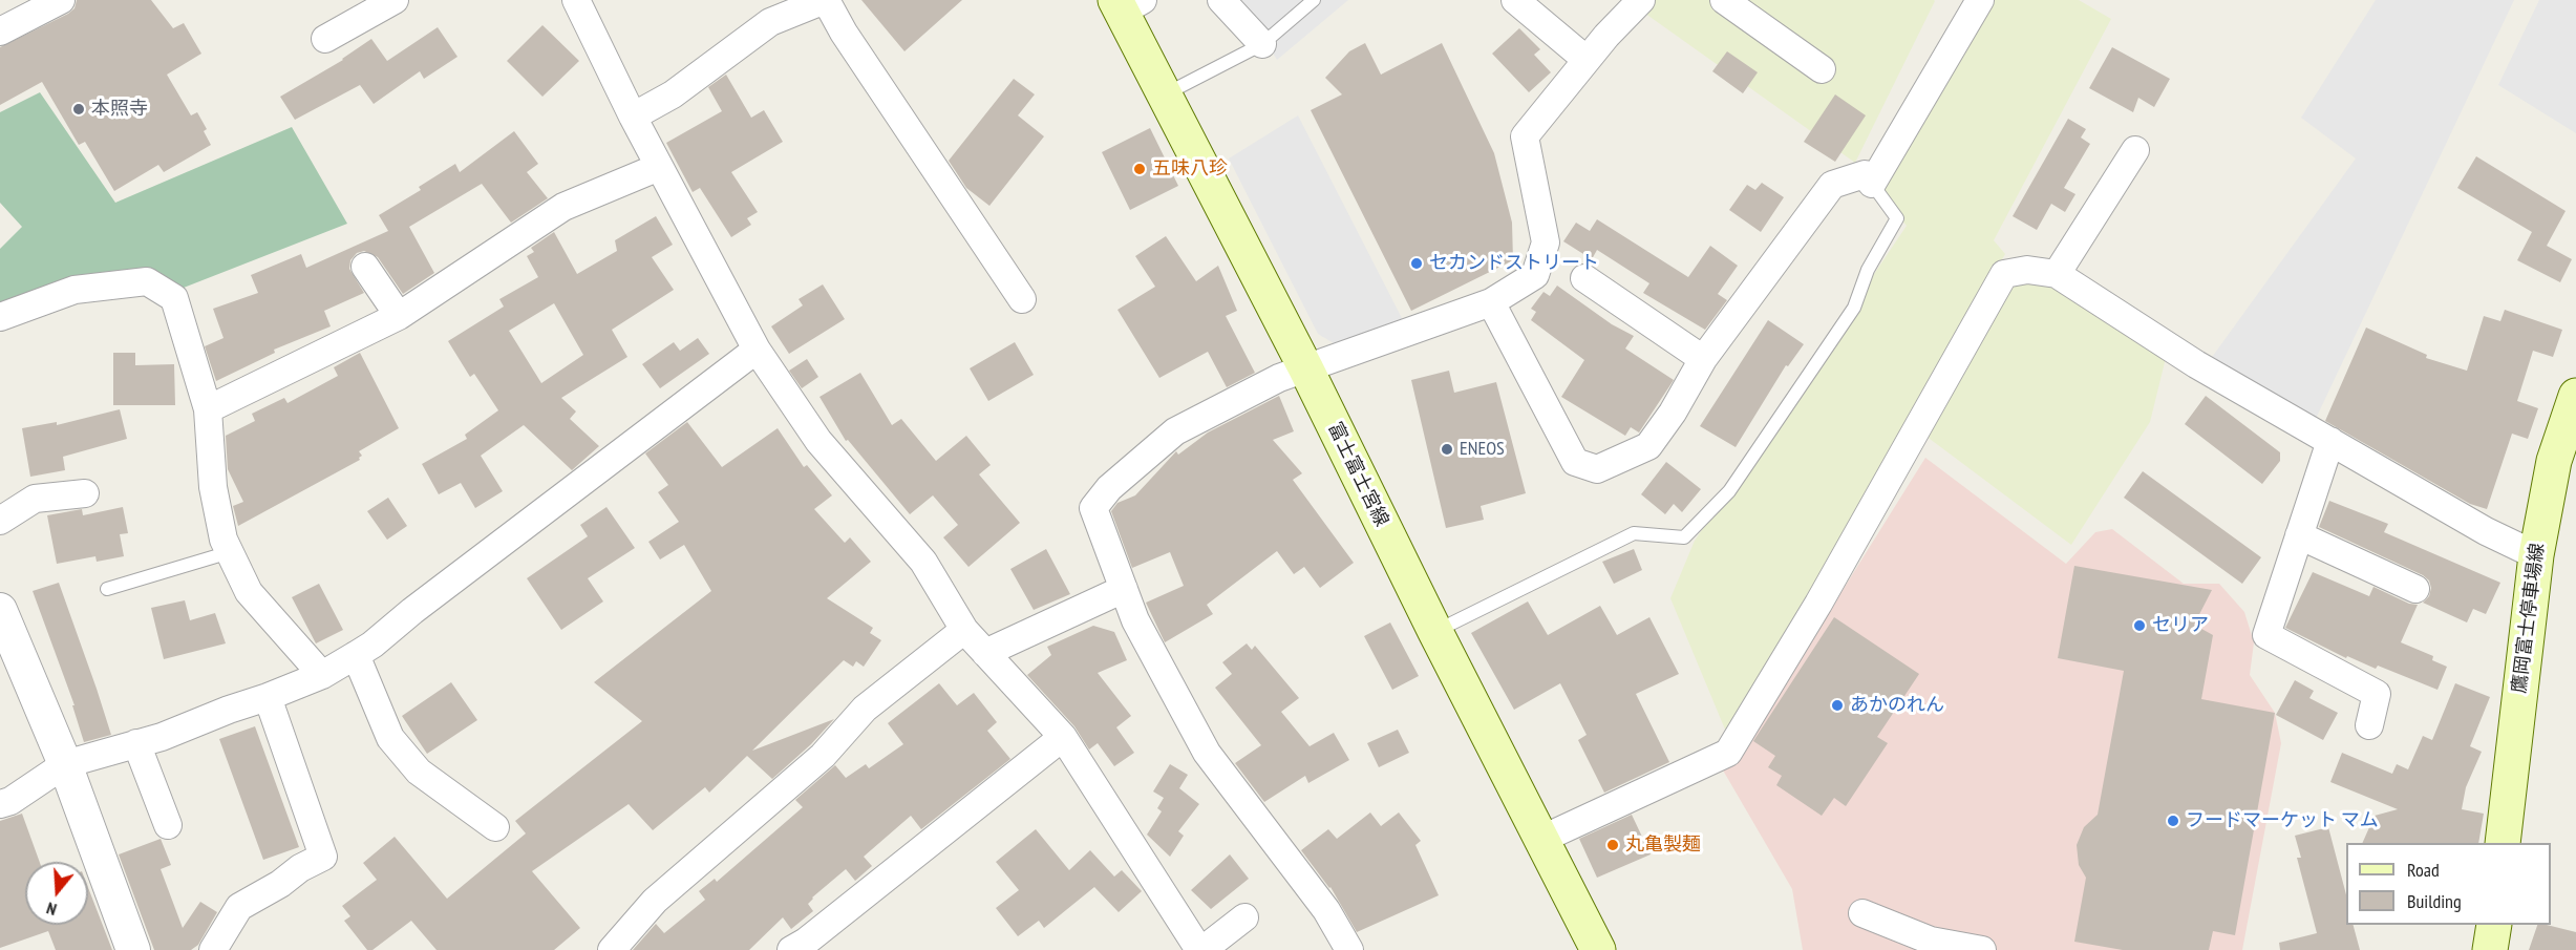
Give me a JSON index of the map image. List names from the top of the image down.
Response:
{
  "streets": {
    "main road": ["富士富士宮線", "鷹岡富士停車場線"]
  },
  "places": [
    "本照寺",
    "五味八珍",
    "セカンドストリート",
    "ENEOS",
    "セリア",
    "あかのれん",
    "フードマーケット マム",
    "丸亀製麺"
  ],
  "legend": ["Road", "Building"],
  "north": "bottom"
}
